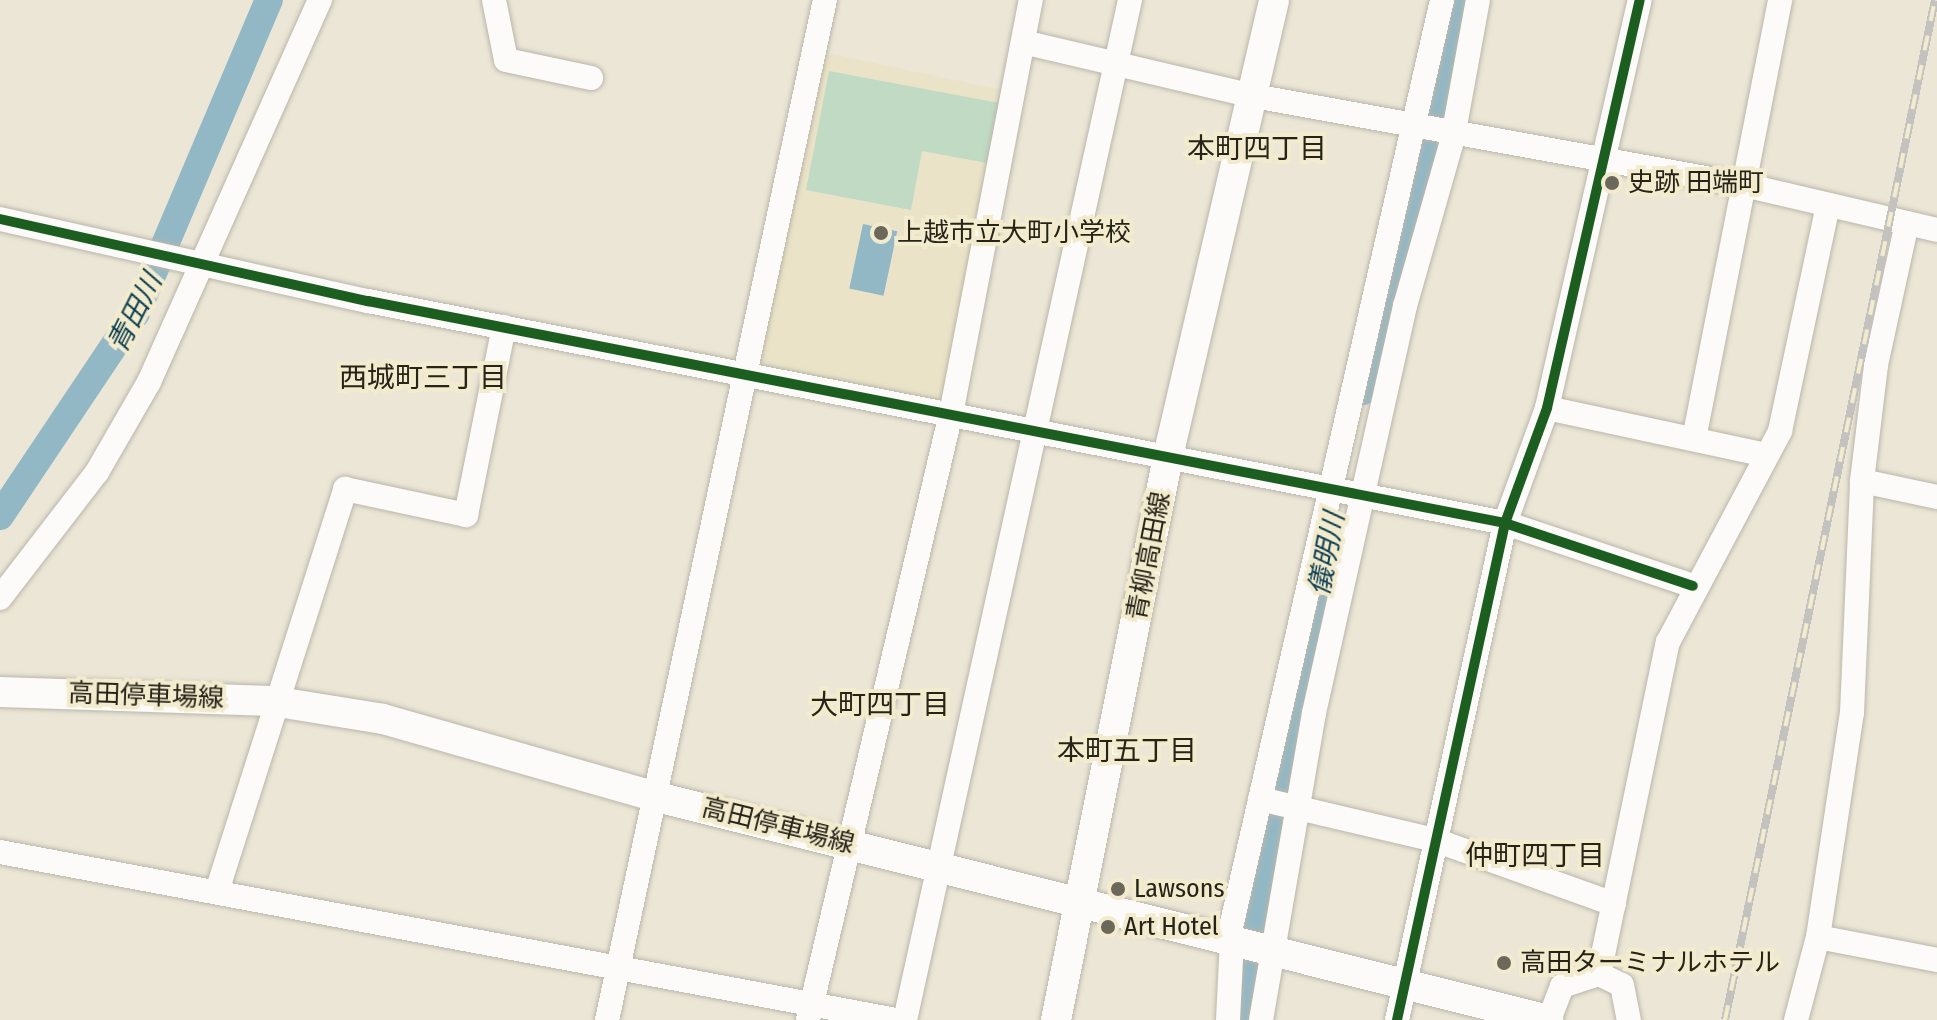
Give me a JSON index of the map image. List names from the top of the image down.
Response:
{
  "streets": {
    "main road": ["青柳高田線", "高田停車場線"]
  },
  "crossings": [
    ["青柳高田線", "高田停車場線"]
  ],
  "districts": [
    "本町四丁目",
    "西城町三丁目",
    "大町四丁目",
    "本町五丁目",
    "仲町四丁目"
  ],
  "water": ["青田川", "儀明川"],
  "places": [
    "史跡 田端町",
    "上越市立大町小学校",
    "Lawsons",
    "Art Hotel",
    "高田ターミナルホテル"
  ]
}
